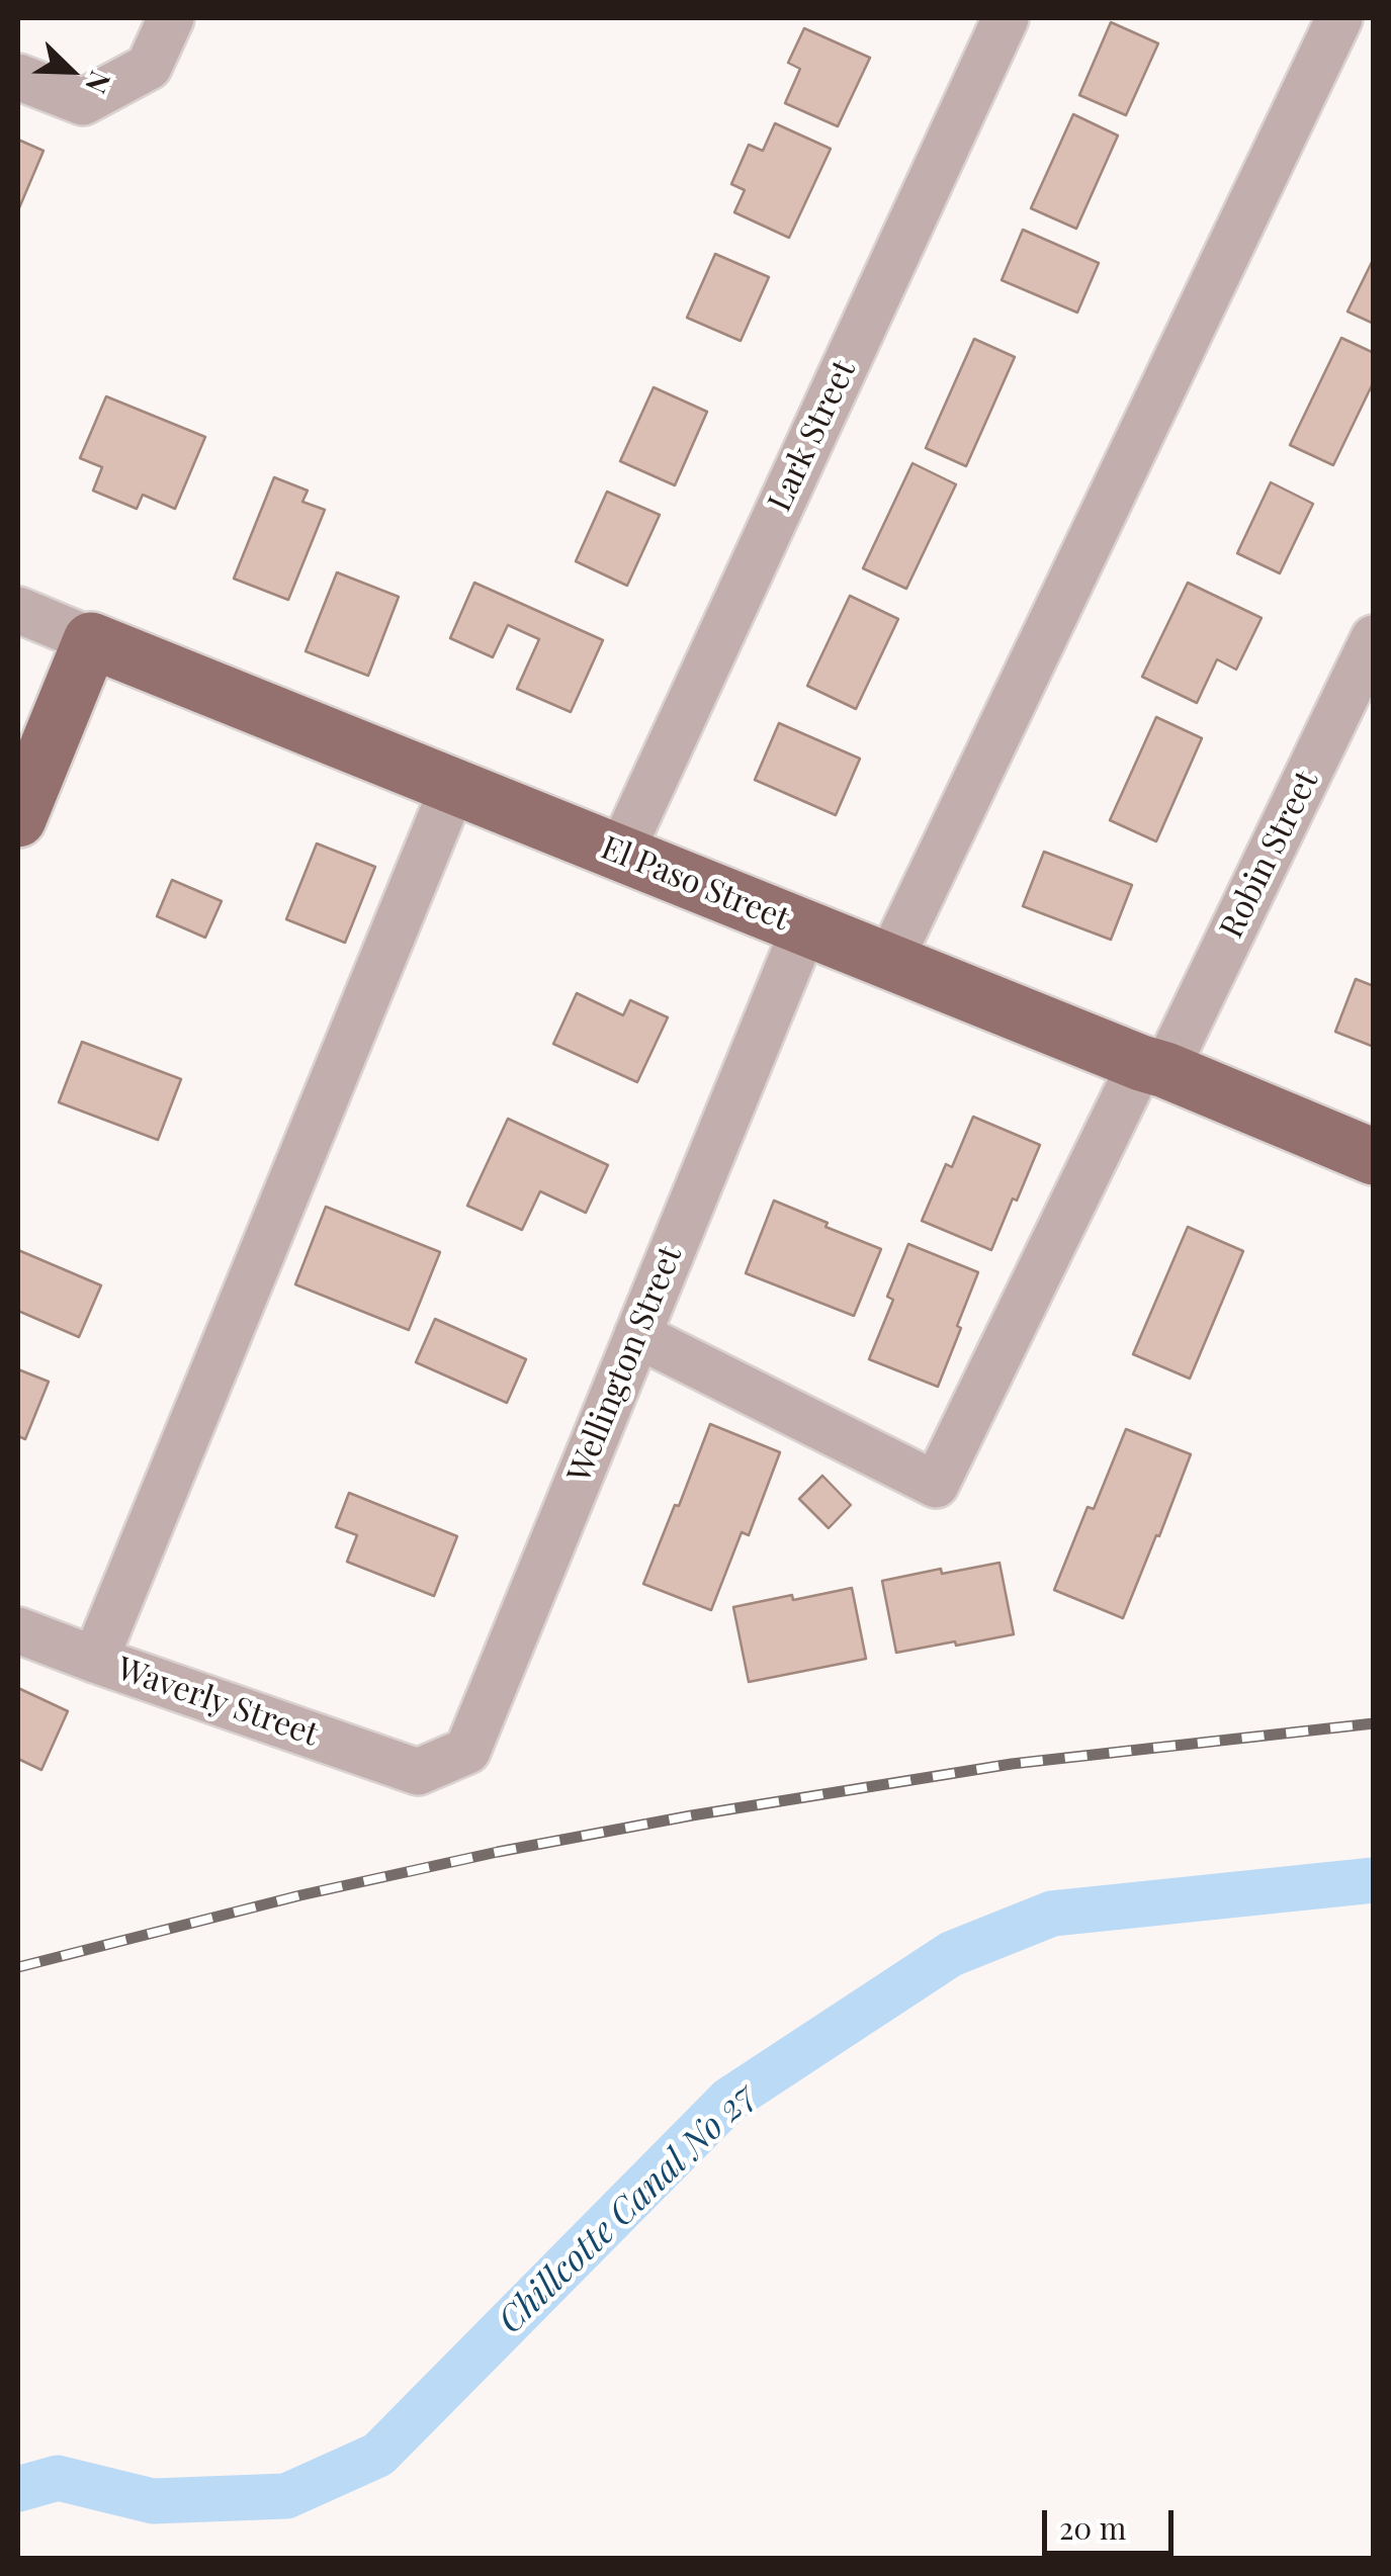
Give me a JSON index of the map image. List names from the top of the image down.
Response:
{
  "streets": {
    "main road": ["El Paso Street"],
    "street": [
      "Lark Street",
      "Robin Street",
      "Wellington Street",
      "Waverly Street"
    ]
  },
  "crossings": [
    ["Lark Street", "El Paso Street"],
    ["Robin Street", "El Paso Street"],
    ["Robin Street", "Wellington Street"],
    ["El Paso Street", "Wellington Street"],
    ["Wellington Street", "Waverly Street"]
  ],
  "water": ["Chillcotte Canal No 27"],
  "scale_bar": "20 m",
  "north": "bottom right"
}
